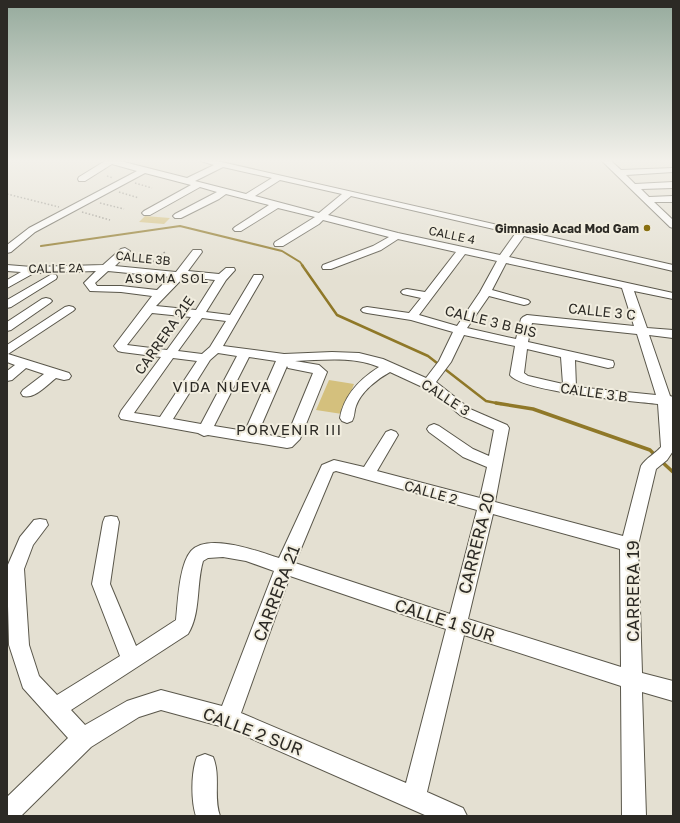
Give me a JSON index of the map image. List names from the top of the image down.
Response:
{
  "streets": {
    "street": [
      "CALLE 4",
      "CALLE 3B",
      "CALLE 2A",
      "CALLE 3 C",
      "CALLE 3 B BIS",
      "CARRERA 21E",
      "CALLE 3 B",
      "CALLE 3",
      "CALLE 2",
      "CARRERA 20",
      "CARRERA 19",
      "CARRERA 21",
      "CALLE 1 SUR",
      "CALLE 2 SUR"
    ]
  },
  "crossings": [
    ["CALLE 4", "CARRERA 19"],
    ["CALLE 3B", "CALLE 2A"],
    ["CALLE 3B", "CARRERA 21E"],
    ["CALLE 3 C", "CALLE 3 B BIS"],
    ["CALLE 3 C", "CALLE 3 B"],
    ["CALLE 3 C", "CARRERA 19"],
    ["CALLE 3 B BIS", "CALLE 3 B"],
    ["CALLE 3 B", "CARRERA 19"],
    ["CALLE 3", "CARRERA 20"],
    ["CALLE 2", "CARRERA 20"],
    ["CALLE 2", "CARRERA 19"],
    ["CALLE 2", "CARRERA 21"],
    ["CARRERA 20", "CALLE 1 SUR"],
    ["CARRERA 20", "CALLE 2 SUR"],
    ["CARRERA 19", "CALLE 1 SUR"],
    ["CARRERA 21", "CALLE 1 SUR"],
    ["CARRERA 21", "CALLE 2 SUR"]
  ],
  "districts": ["ASOMA SOL", "VIDA NUEVA", "PORVENIR III"],
  "places": ["Gimnasio Acad Mod Gam"]
}
